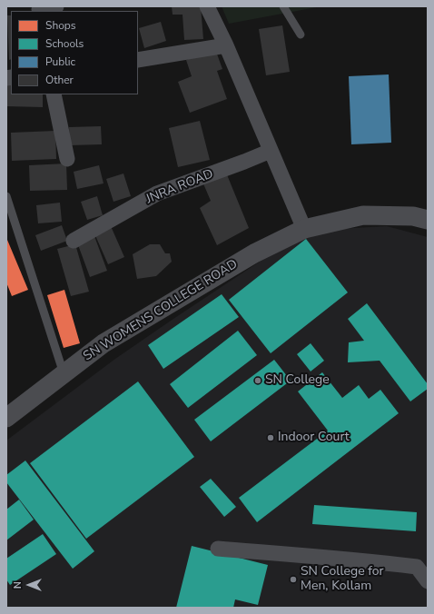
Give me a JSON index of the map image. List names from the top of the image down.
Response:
{
  "streets": {
    "street": ["JNRA ROAD", "SN WOMENS COLLEGE ROAD"]
  },
  "places": ["SN College", "Indoor Court", "SN College for Men, Kollam"],
  "legend": [
    "Shops",
    "Schools",
    "Public",
    "Other"
  ],
  "north": "left"
}
